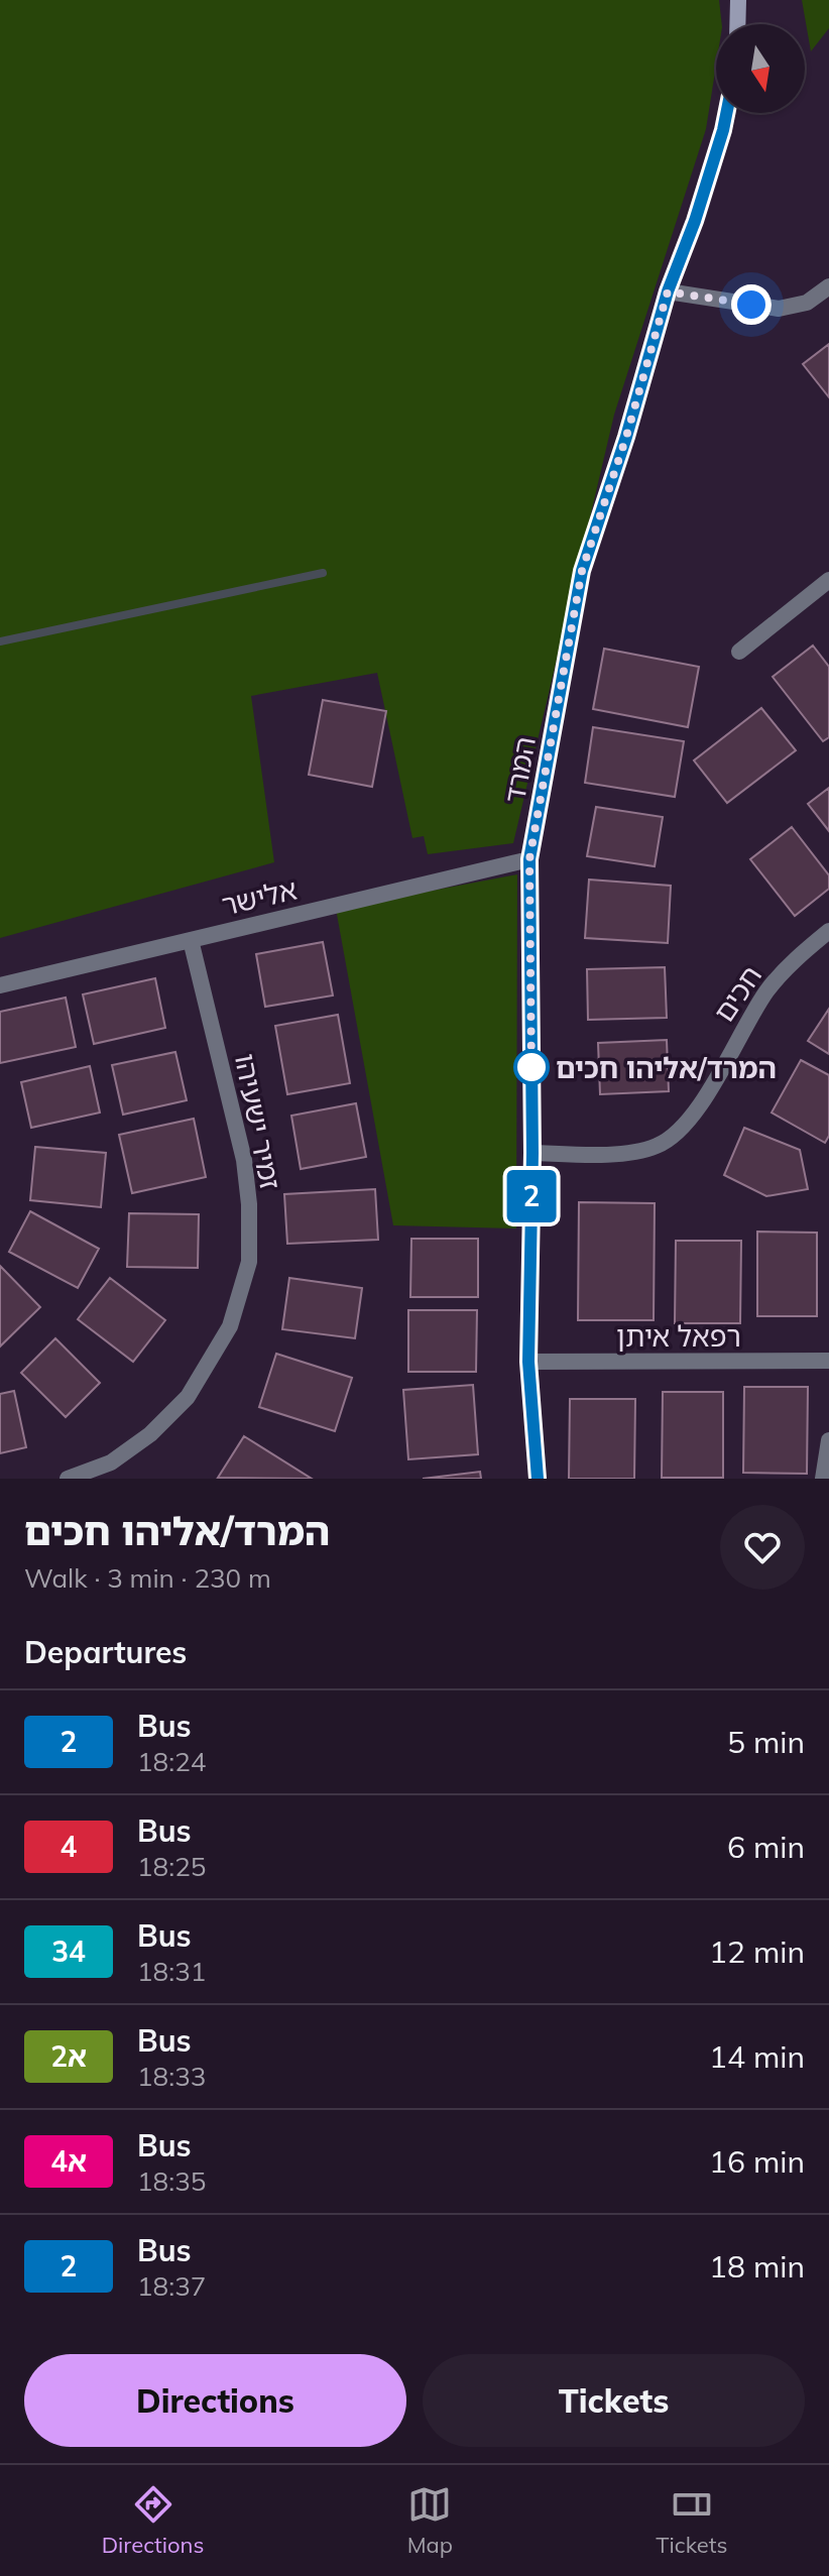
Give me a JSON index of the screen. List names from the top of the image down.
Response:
{
  "streets": {
    "street": [
      "המרד",
      "אלישר",
      "חכים",
      "זמיר ישעיהו",
      "רפאל איתן"
    ]
  },
  "crossings": [
    ["המרד", "אלישר"],
    ["המרד", "חכים"],
    ["המרד", "רפאל איתן"],
    ["אלישר", "זמיר ישעיהו"]
  ],
  "places": ["המרד/אליהו חכים"],
  "lines": ["bus line 2"],
  "north": "bottom",
  "page": {
    "on_map": "2",
    "heading": [
      ["המרד/אליהו חכים", "Walk · 3 min · 230 m"],
      "Departures"
    ],
    "list": [
      {
        "mark": "2",
        "name": "Bus",
        "note": "18:24",
        "value": "5 min"
      },
      {
        "mark": "4",
        "name": "Bus",
        "note": "18:25",
        "value": "6 min"
      },
      {
        "mark": "34",
        "name": "Bus",
        "note": "18:31",
        "value": "12 min"
      },
      {
        "mark": "2א",
        "name": "Bus",
        "note": "18:33",
        "value": "14 min"
      },
      {
        "mark": "4א",
        "name": "Bus",
        "note": "18:35",
        "value": "16 min"
      },
      {
        "mark": "2",
        "name": "Bus",
        "note": "18:37",
        "value": "18 min"
      }
    ],
    "buttons": ["Directions", "Tickets"],
    "tabs": ["Directions", "Map", "Tickets"]
  }
}
